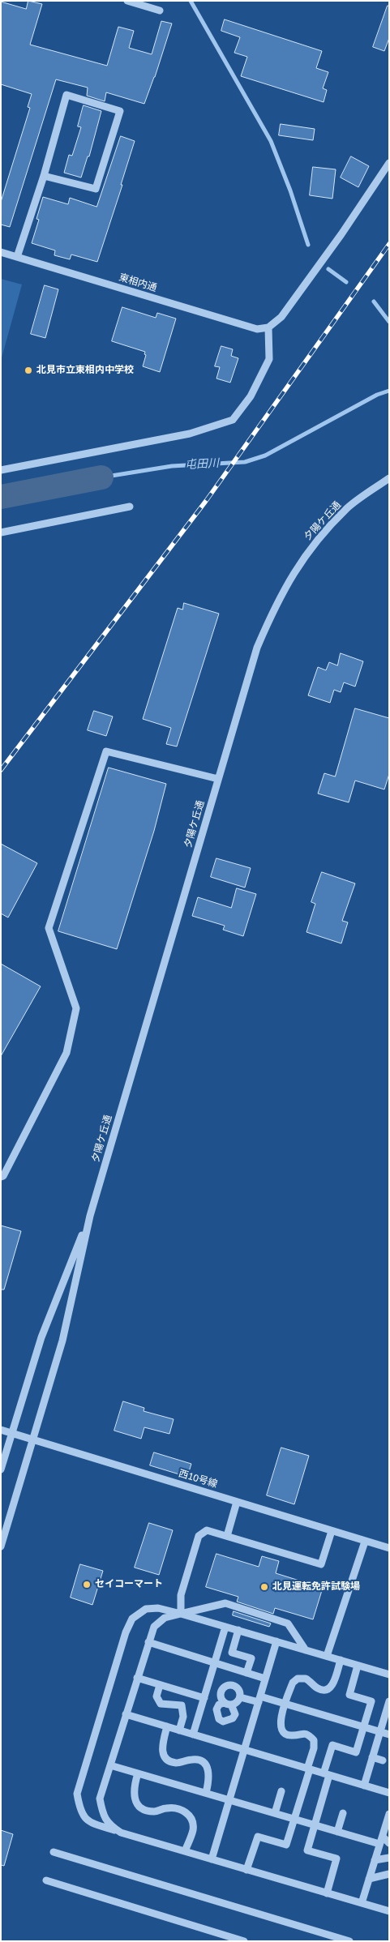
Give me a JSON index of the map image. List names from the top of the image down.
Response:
{
  "streets": {
    "street": ["東相内通", "夕陽ケ丘通", "西10号線"]
  },
  "crossings": [
    ["夕陽ケ丘通", "西10号線"]
  ],
  "water": ["屯田川"],
  "places": ["北見市立東相内中学校", "セイコーマート", "北見運転免許試験場"]
}
